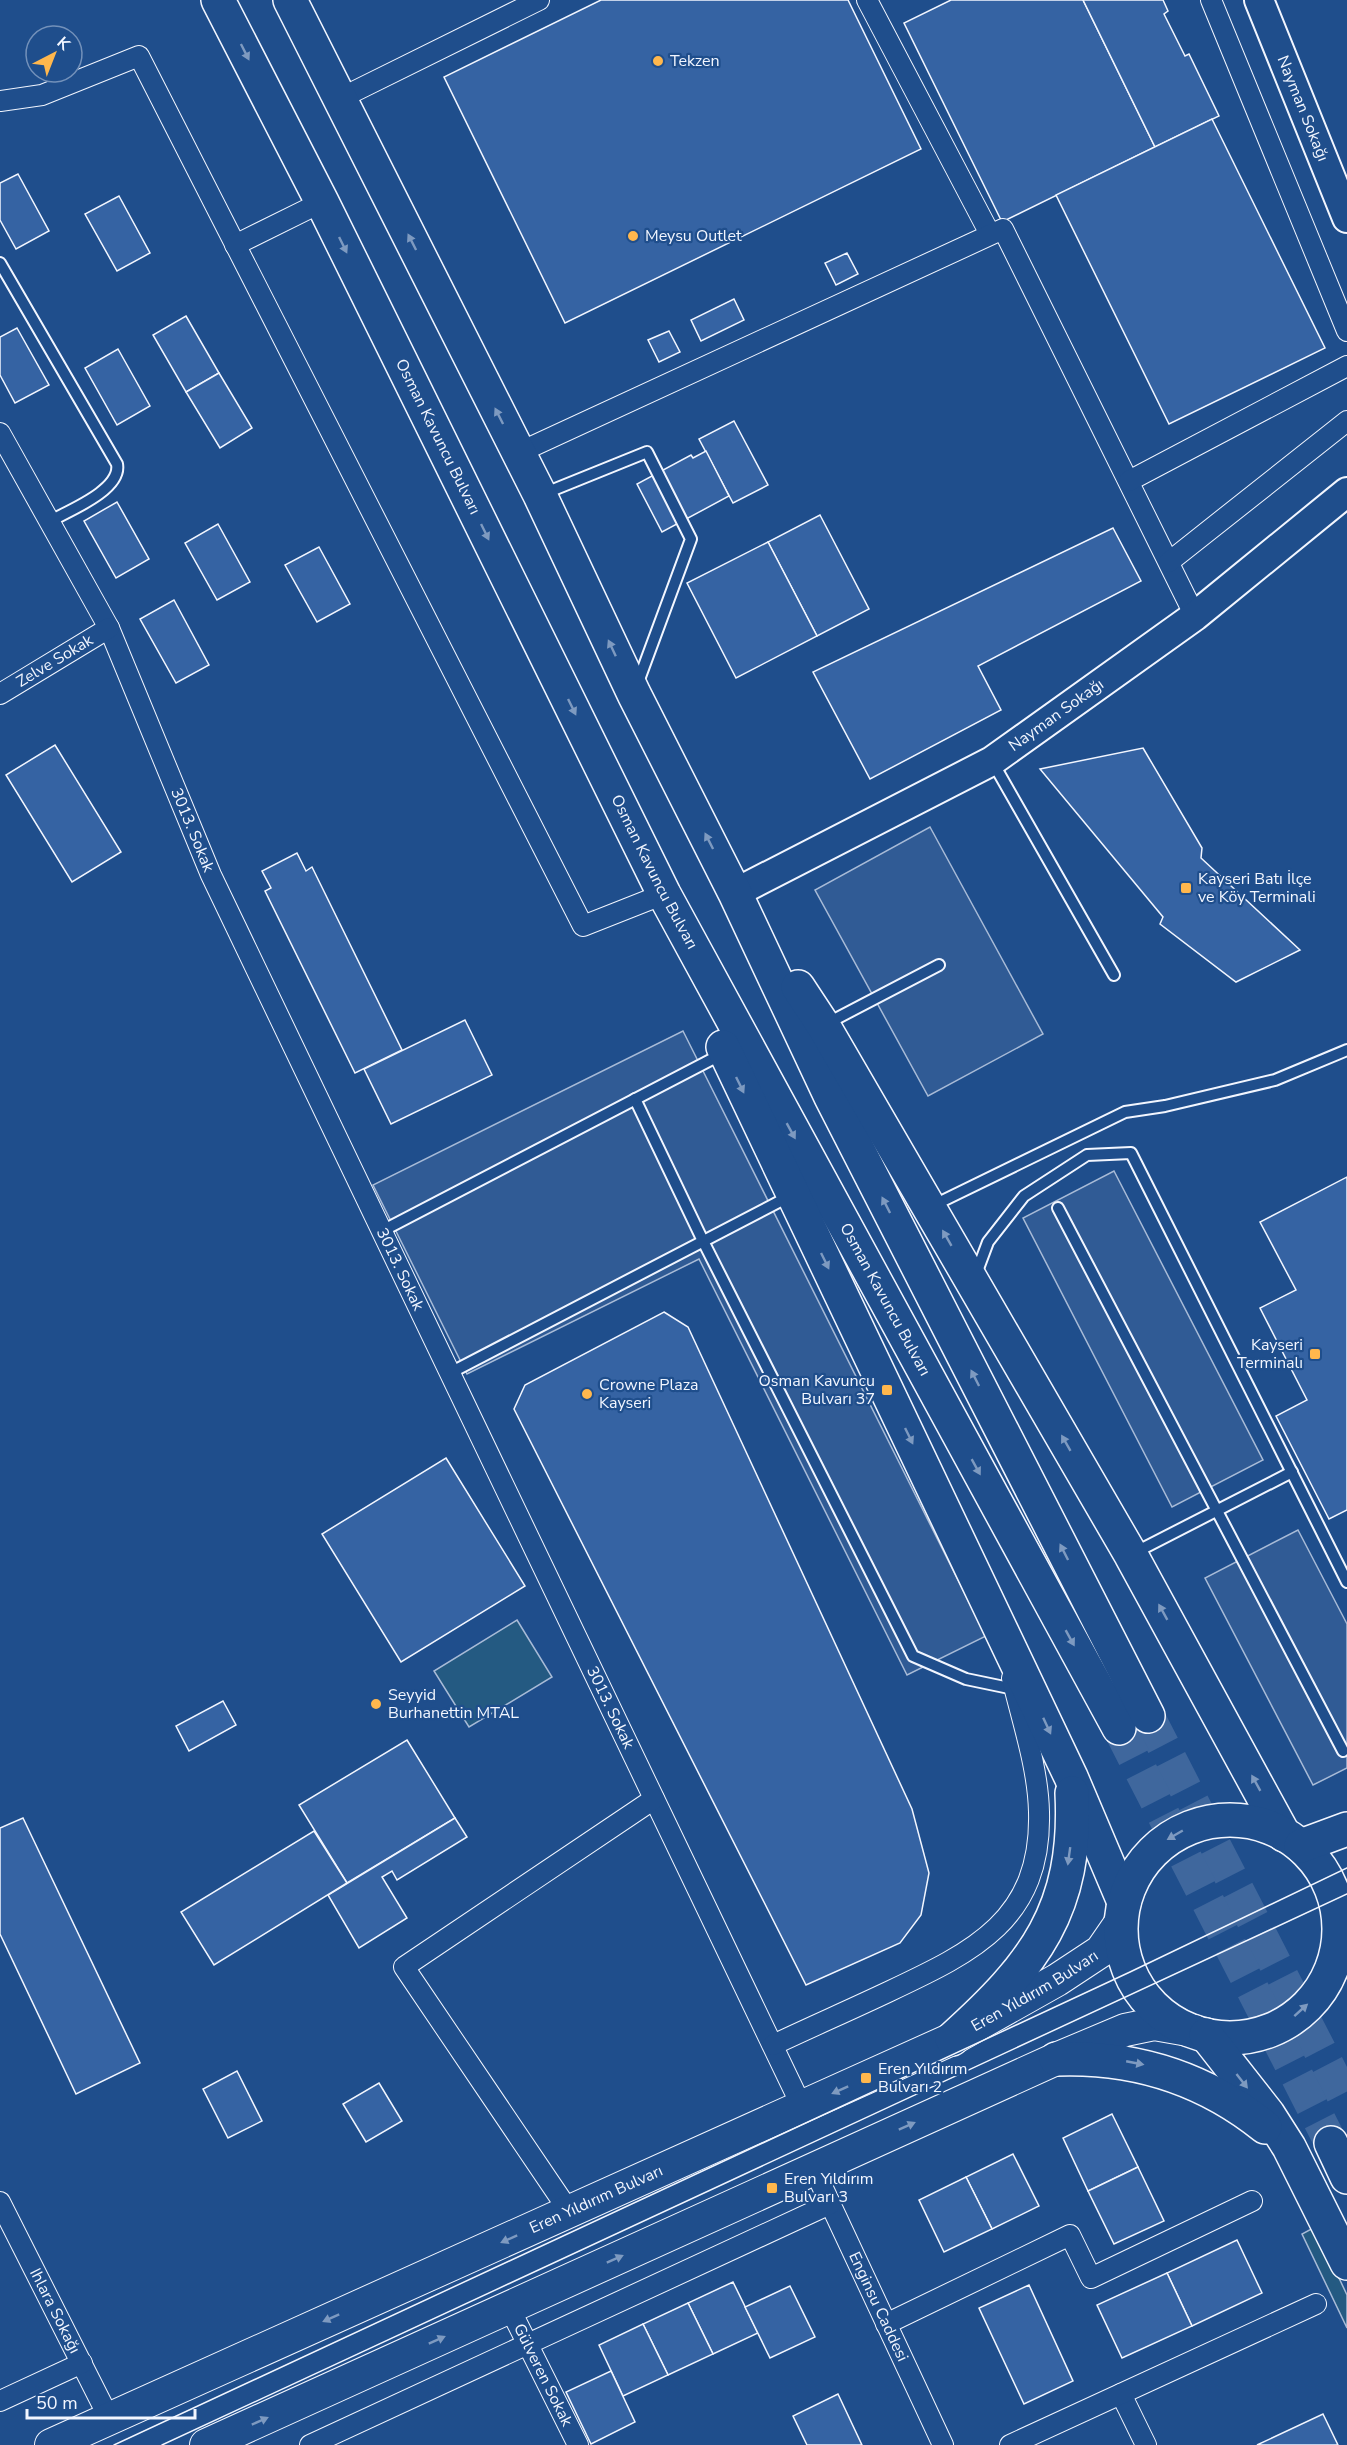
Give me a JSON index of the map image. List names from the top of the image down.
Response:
{
  "streets": {
    "highway": ["Osman Kavuncu Bulvarı"],
    "main road": ["Eren Yıldırım Bulvarı"],
    "street": [
      "Nayman Sokağı",
      "Zelve Sokak",
      "3013. Sokak",
      "Enginsu Caddesi",
      "Ihlara Sokağı",
      "Gülveren Sokak"
    ]
  },
  "crossings": [
    ["Nayman Sokağı", "Osman Kavuncu Bulvarı"],
    ["Zelve Sokak", "3013. Sokak"],
    ["3013. Sokak", "Eren Yıldırım Bulvarı"],
    ["Eren Yıldırım Bulvarı", "Ihlara Sokağı"]
  ],
  "places": {
    "other": [
      "Tekzen",
      "Meysu Outlet",
      "Crowne Plaza Kayseri",
      "Seyyid Burhanettin MTAL"
    ],
    "transit": [
      "Kayseri Batı İlçe ve Köy Terminali",
      "Kayseri Terminalı",
      "Osman Kavuncu Bulvarı 37",
      "Eren Yıldırım Bulvarı 2",
      "Eren Yıldırım Bulvarı 3"
    ]
  },
  "scale_bar": "50 m",
  "north": "top right"
}
